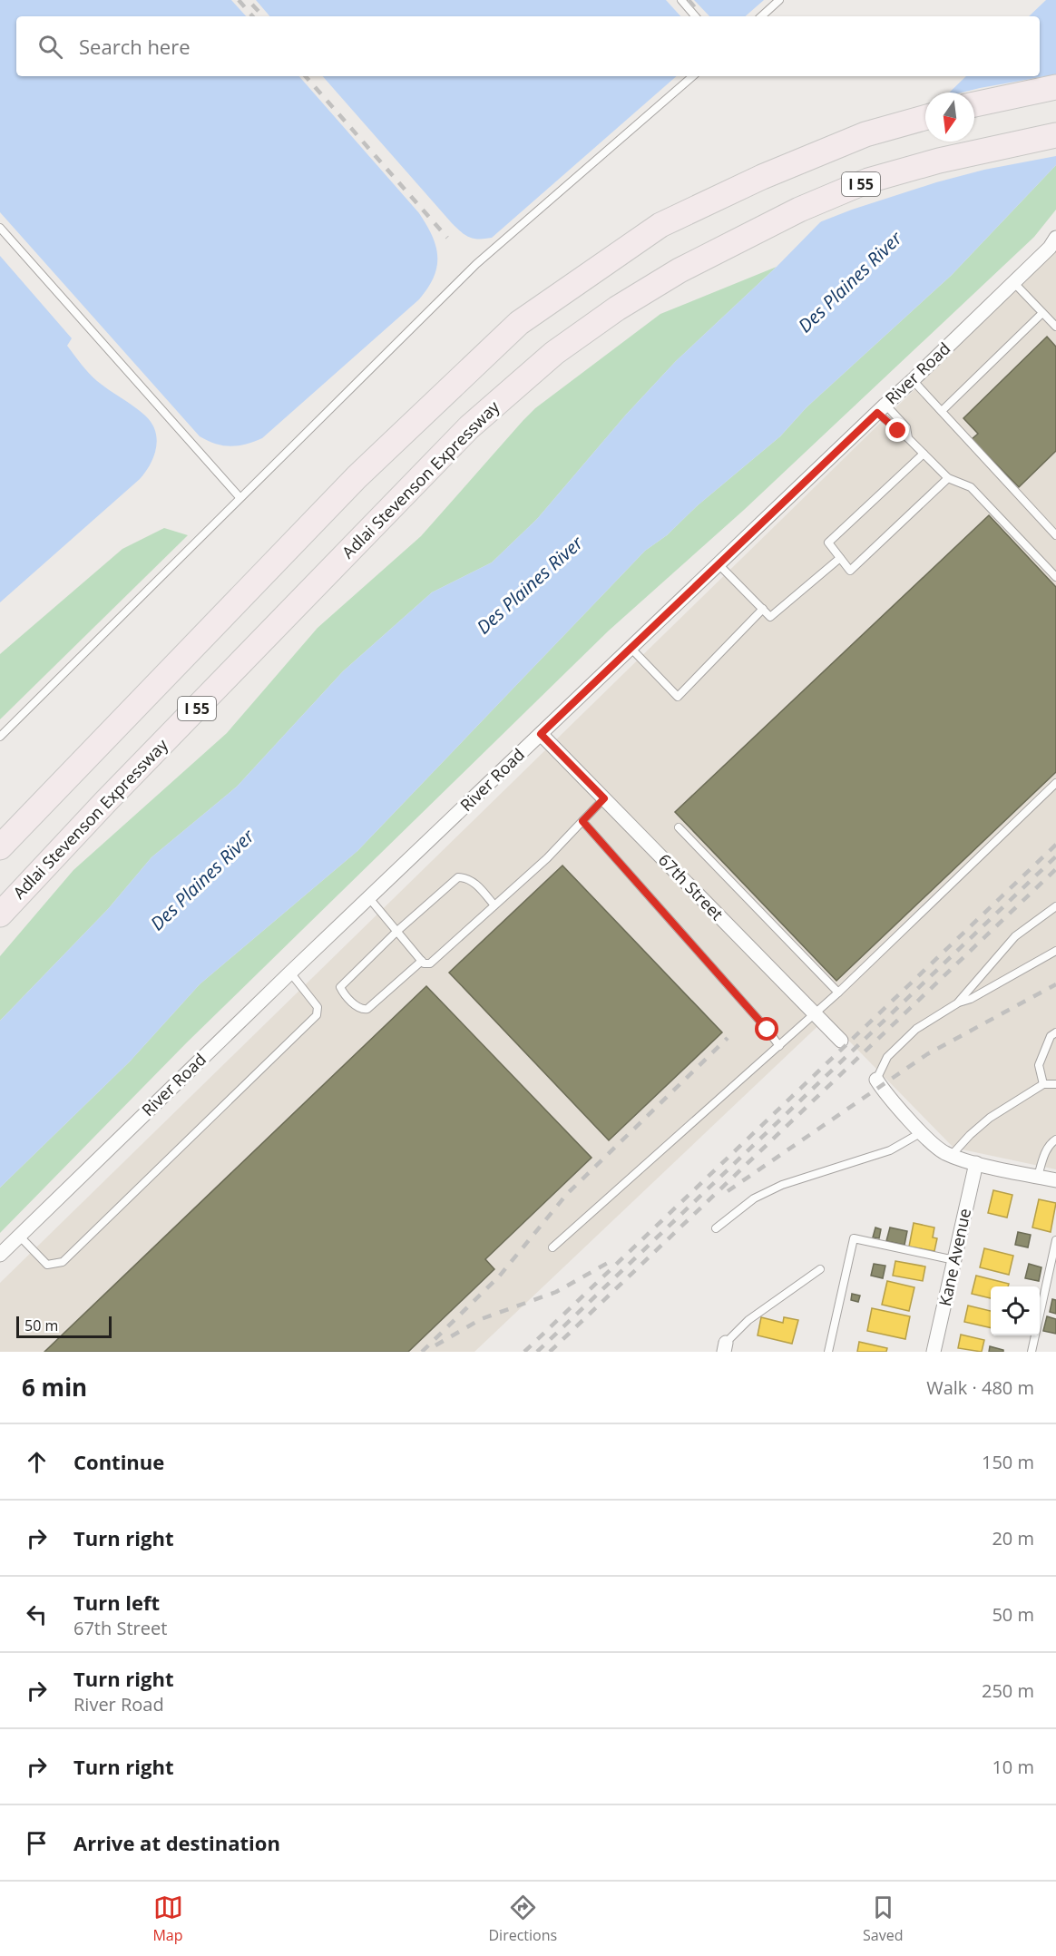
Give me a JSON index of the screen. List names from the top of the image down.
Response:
{
  "streets": {
    "highway": ["I 55", "Adlai Stevenson Expressway"],
    "street": ["River Road", "67th Street", "Kane Avenue"]
  },
  "crossings": [
    ["River Road", "67th Street"]
  ],
  "water": ["Des Plaines River"],
  "scale_bar": "50 m",
  "north": "bottom",
  "page": {
    "search": "Search here",
    "scale": "50 m",
    "heading": ["6 min", "Walk · 480 m"],
    "list": [
      ["Continue", "150 m"],
      ["Turn right", "20 m"],
      ["Turn left", "67th Street", "50 m"],
      ["Turn right", "River Road", "250 m"],
      ["Turn right", "10 m"],
      "Arrive at destination"
    ],
    "nav": ["Map", "Directions", "Saved"]
  }
}
